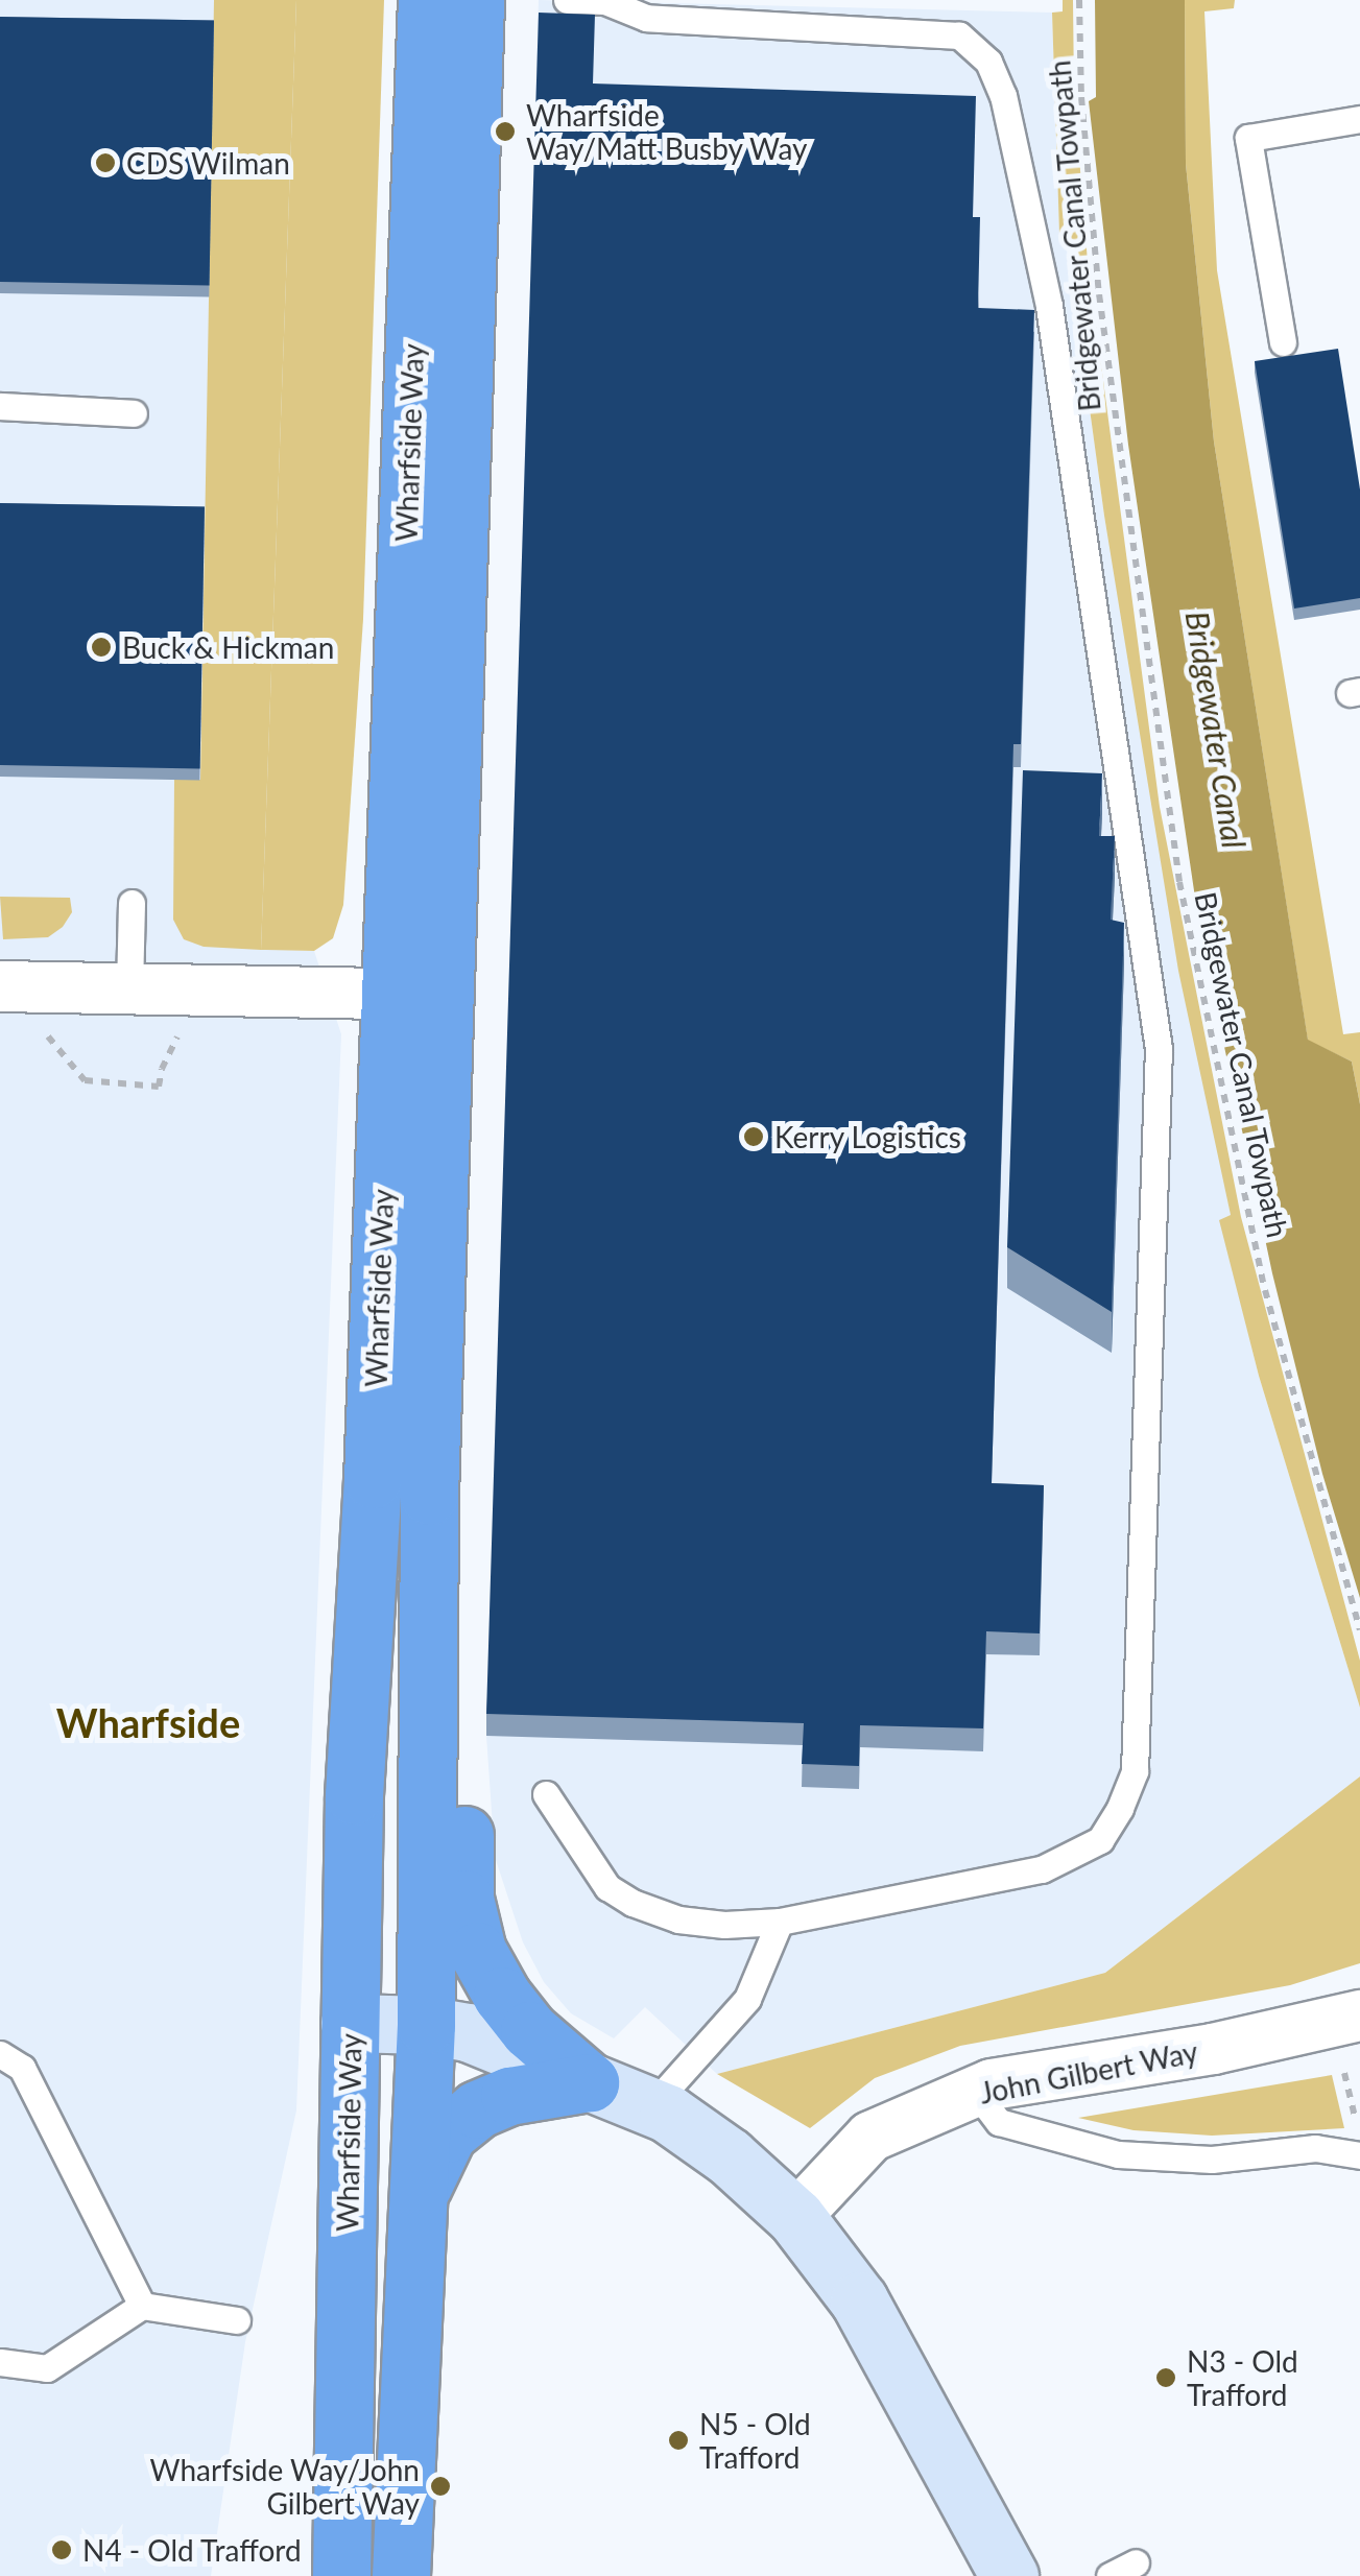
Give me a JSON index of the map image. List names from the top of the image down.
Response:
{
  "streets": {
    "highway": ["Wharfside Way"],
    "street": ["John Gilbert Way"],
    "path": ["Bridgewater Canal Towpath"]
  },
  "districts": ["Wharfside"],
  "water": ["Bridgewater Canal"],
  "places": [
    "Wharfside Way/Matt Busby Way",
    "CDS Wilman",
    "Buck & Hickman",
    "Kerry Logistics",
    "N3 - Old Trafford",
    "N5 - Old Trafford",
    "Wharfside Way/John Gilbert Way",
    "N4 - Old Trafford"
  ]
}
